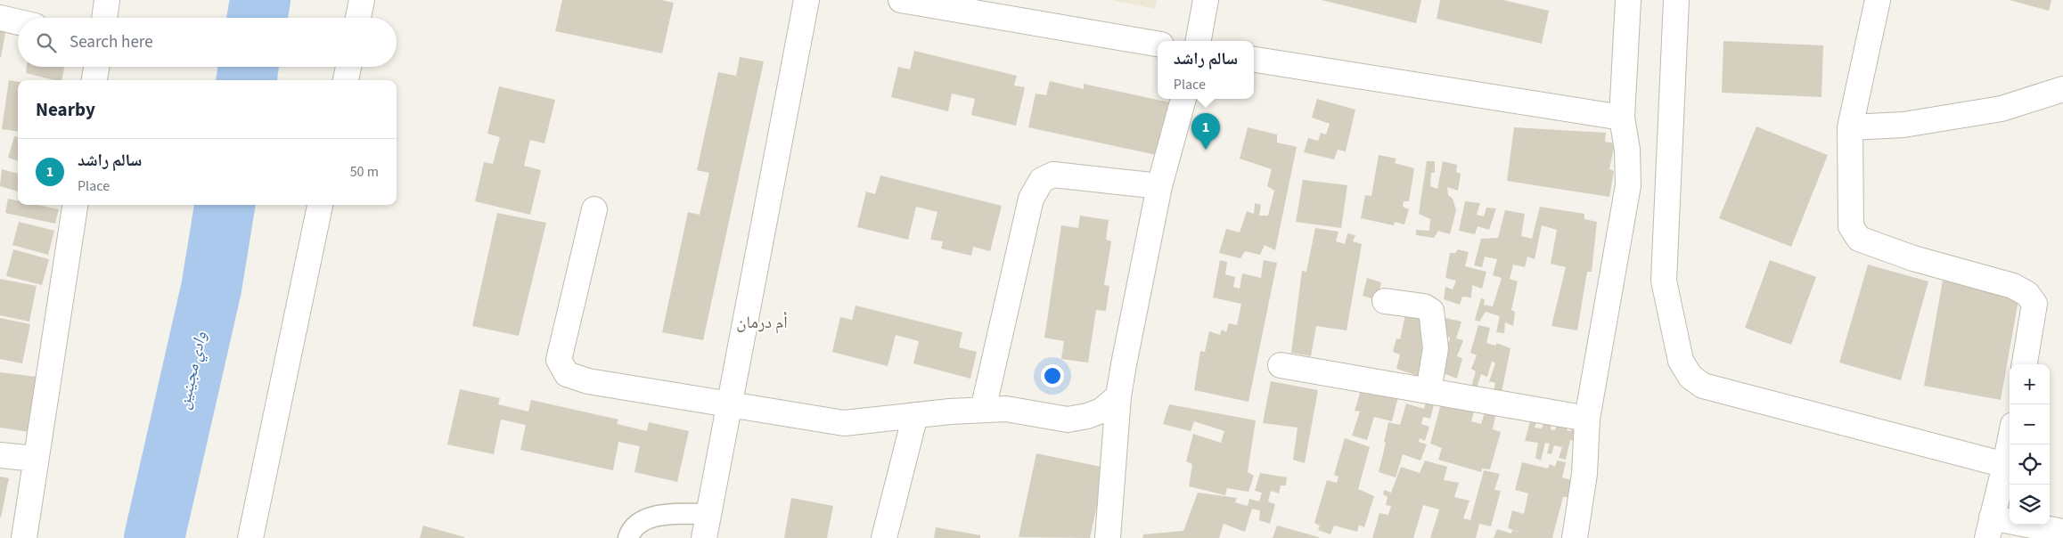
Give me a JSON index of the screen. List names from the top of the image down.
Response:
{
  "districts": ["أم درمان"],
  "water": ["وادي مجينين"],
  "page": {
    "search": "Search here",
    "popup": ["سالم راشد", "Place"],
    "heading": "Nearby",
    "pins": "1",
    "list": [
      {
        "mark": "1",
        "name": "سالم راشد",
        "note": "Place",
        "value": "50 m"
      }
    ],
    "map_buttons": ["+", "−"]
  }
}
